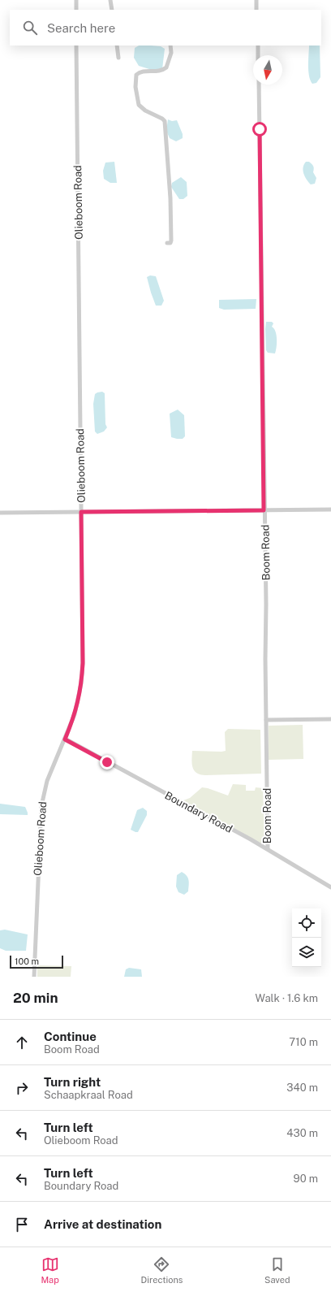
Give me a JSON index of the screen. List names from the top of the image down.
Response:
{
  "streets": {
    "street": ["Olieboom Road", "Boom Road", "Boundary Road"]
  },
  "crossings": [
    ["Olieboom Road", "Boundary Road"],
    ["Boom Road", "Boundary Road"]
  ],
  "scale_bar": "100 m",
  "north": "bottom",
  "page": {
    "search": "Search here",
    "scale": "100 m",
    "heading": ["20 min", "Walk · 1.6 km"],
    "list": [
      ["Continue", "Boom Road", "710 m"],
      ["Turn right", "Schaapkraal Road", "340 m"],
      ["Turn left", "Olieboom Road", "430 m"],
      ["Turn left", "Boundary Road", "90 m"],
      "Arrive at destination"
    ],
    "nav": ["Map", "Directions", "Saved"]
  }
}
